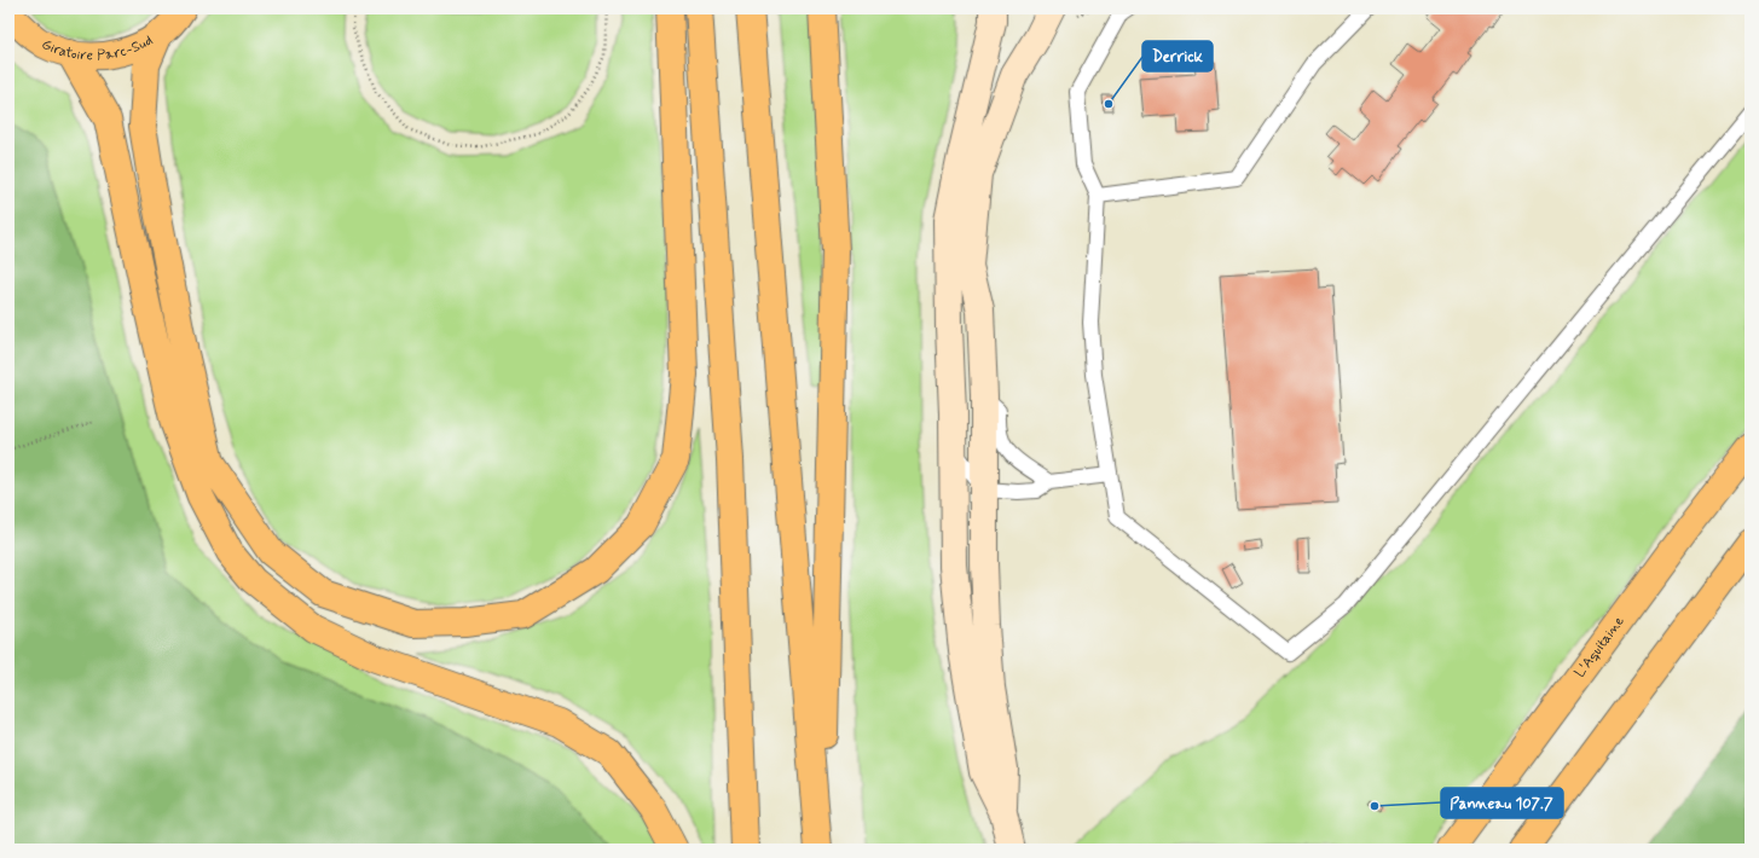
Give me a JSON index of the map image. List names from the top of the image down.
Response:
{
  "streets": {
    "main road": ["Giratoire Parc-Sud", "L'Aquitaine"]
  },
  "places": ["Derrick", "Panneau 107.7"]
}
